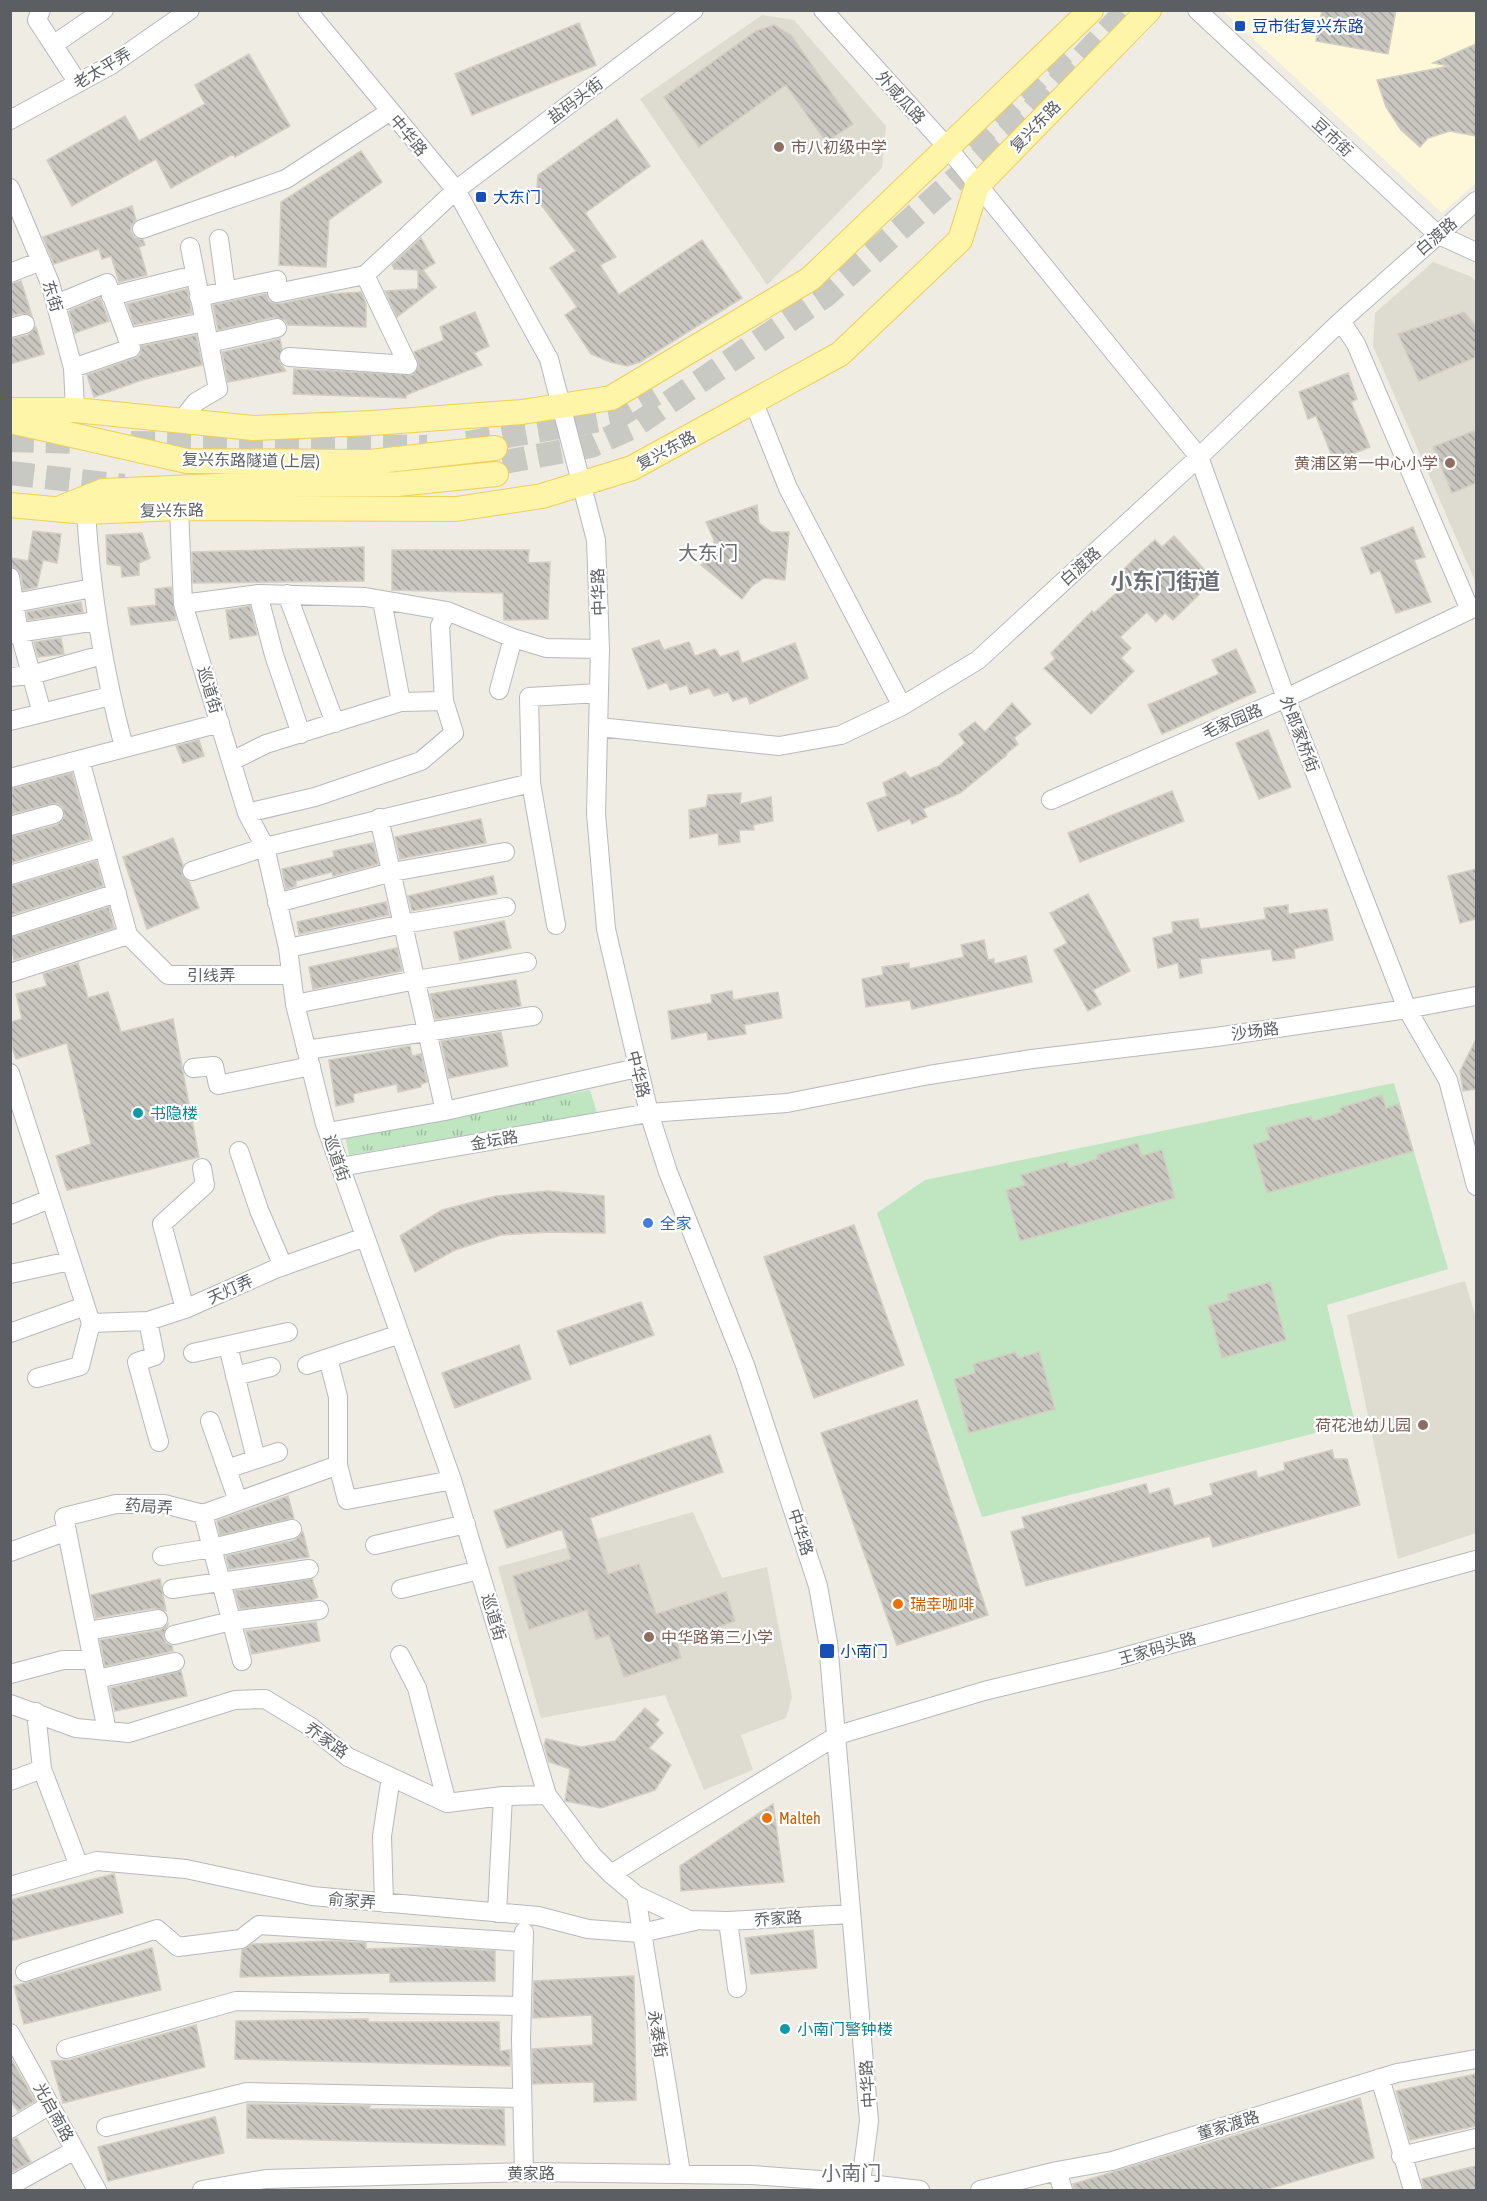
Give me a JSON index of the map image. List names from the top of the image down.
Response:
{
  "streets": {
    "main road": ["复兴东路", "复兴东路隧道 (上层)"],
    "street": [
      "老太平弄",
      "外咸瓜路",
      "盐码头街",
      "中华路",
      "豆市街",
      "白渡路",
      "东街",
      "巡道街",
      "毛家园路",
      "外郎家桥街",
      "引线弄",
      "沙场路",
      "金坛路",
      "天灯弄",
      "药局弄",
      "王家码头路",
      "乔家路",
      "俞家弄",
      "永泰街",
      "光启南路",
      "董家渡路",
      "黄家路"
    ]
  },
  "crossings": [
    ["外咸瓜路", "复兴东路"],
    ["外咸瓜路", "外郎家桥街"],
    ["盐码头街", "中华路"],
    ["复兴东路", "中华路"],
    ["复兴东路", "复兴东路隧道 (上层)"],
    ["复兴东路", "巡道街"],
    ["复兴东路", "外郎家桥街"],
    ["中华路", "白渡路"],
    ["中华路", "沙场路"],
    ["中华路", "金坛路"],
    ["中华路", "王家码头路"],
    ["中华路", "乔家路"],
    ["中华路", "黄家路"],
    ["豆市街", "白渡路"],
    ["白渡路", "外郎家桥街"],
    ["巡道街", "引线弄"],
    ["巡道街", "金坛路"],
    ["巡道街", "天灯弄"],
    ["巡道街", "乔家路"],
    ["毛家园路", "外郎家桥街"],
    ["外郎家桥街", "沙场路"],
    ["沙场路", "金坛路"],
    ["乔家路", "俞家弄"],
    ["乔家路", "永泰街"],
    ["俞家弄", "永泰街"],
    ["永泰街", "黄家路"]
  ],
  "districts": ["大东门", "小东门街道", "小南门"],
  "places": {
    "transit": ["豆市街复兴东路", "大东门", "小南门"],
    "other": [
      "市八初级中学",
      "黄浦区第一中心小学",
      "书隐楼",
      "全家",
      "荷花池幼儿园",
      "瑞幸咖啡",
      "中华路第三小学",
      "Malteh",
      "小南门警钟楼"
    ]
  }
}
